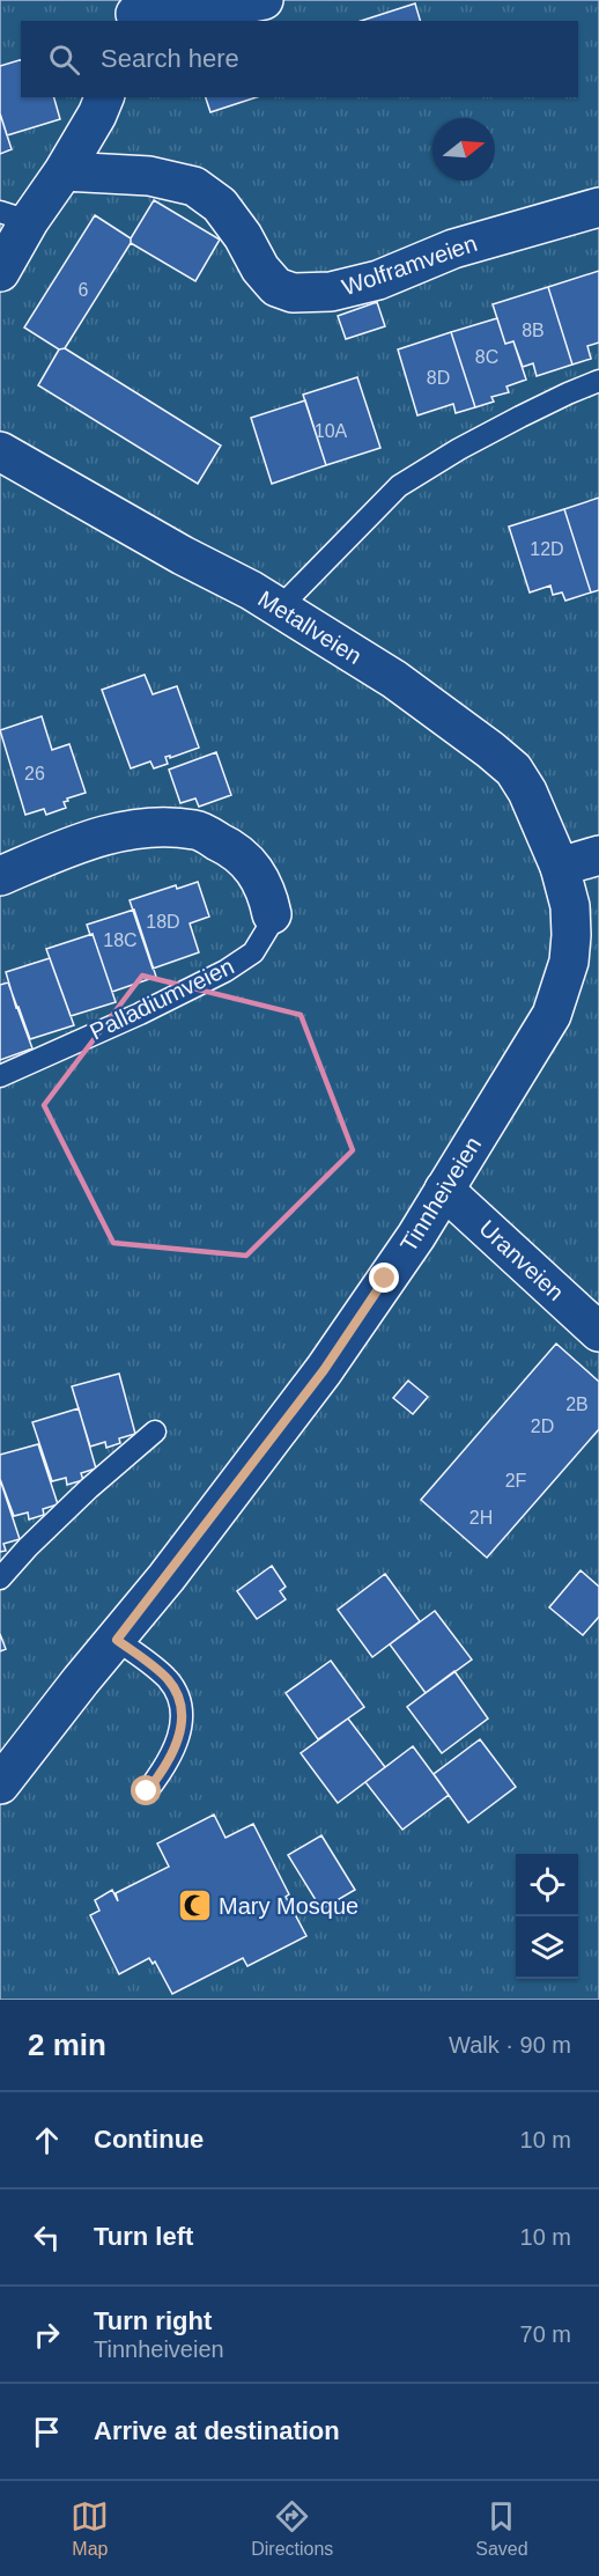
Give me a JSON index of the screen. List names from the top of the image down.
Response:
{
  "streets": {
    "street": [
      "Wolframveien",
      "Metallveien",
      "Palladiumveien",
      "Tinnheiveien",
      "Uranveien"
    ]
  },
  "crossings": [
    ["Metallveien", "Tinnheiveien"],
    ["Tinnheiveien", "Uranveien"]
  ],
  "places": {
    "mosque": ["Mary Mosque"]
  },
  "house_numbers": [
    "6",
    "8B",
    "8C",
    "8D",
    "10A",
    "12D",
    "26",
    "18D",
    "18C",
    "2B",
    "2D",
    "2F",
    "2H"
  ],
  "north": "right",
  "page": {
    "search": "Search here",
    "heading": ["2 min", "Walk · 90 m"],
    "list": [
      ["Continue", "10 m"],
      ["Turn left", "10 m"],
      ["Turn right", "Tinnheiveien", "70 m"],
      "Arrive at destination"
    ],
    "nav": ["Map", "Directions", "Saved"]
  }
}
